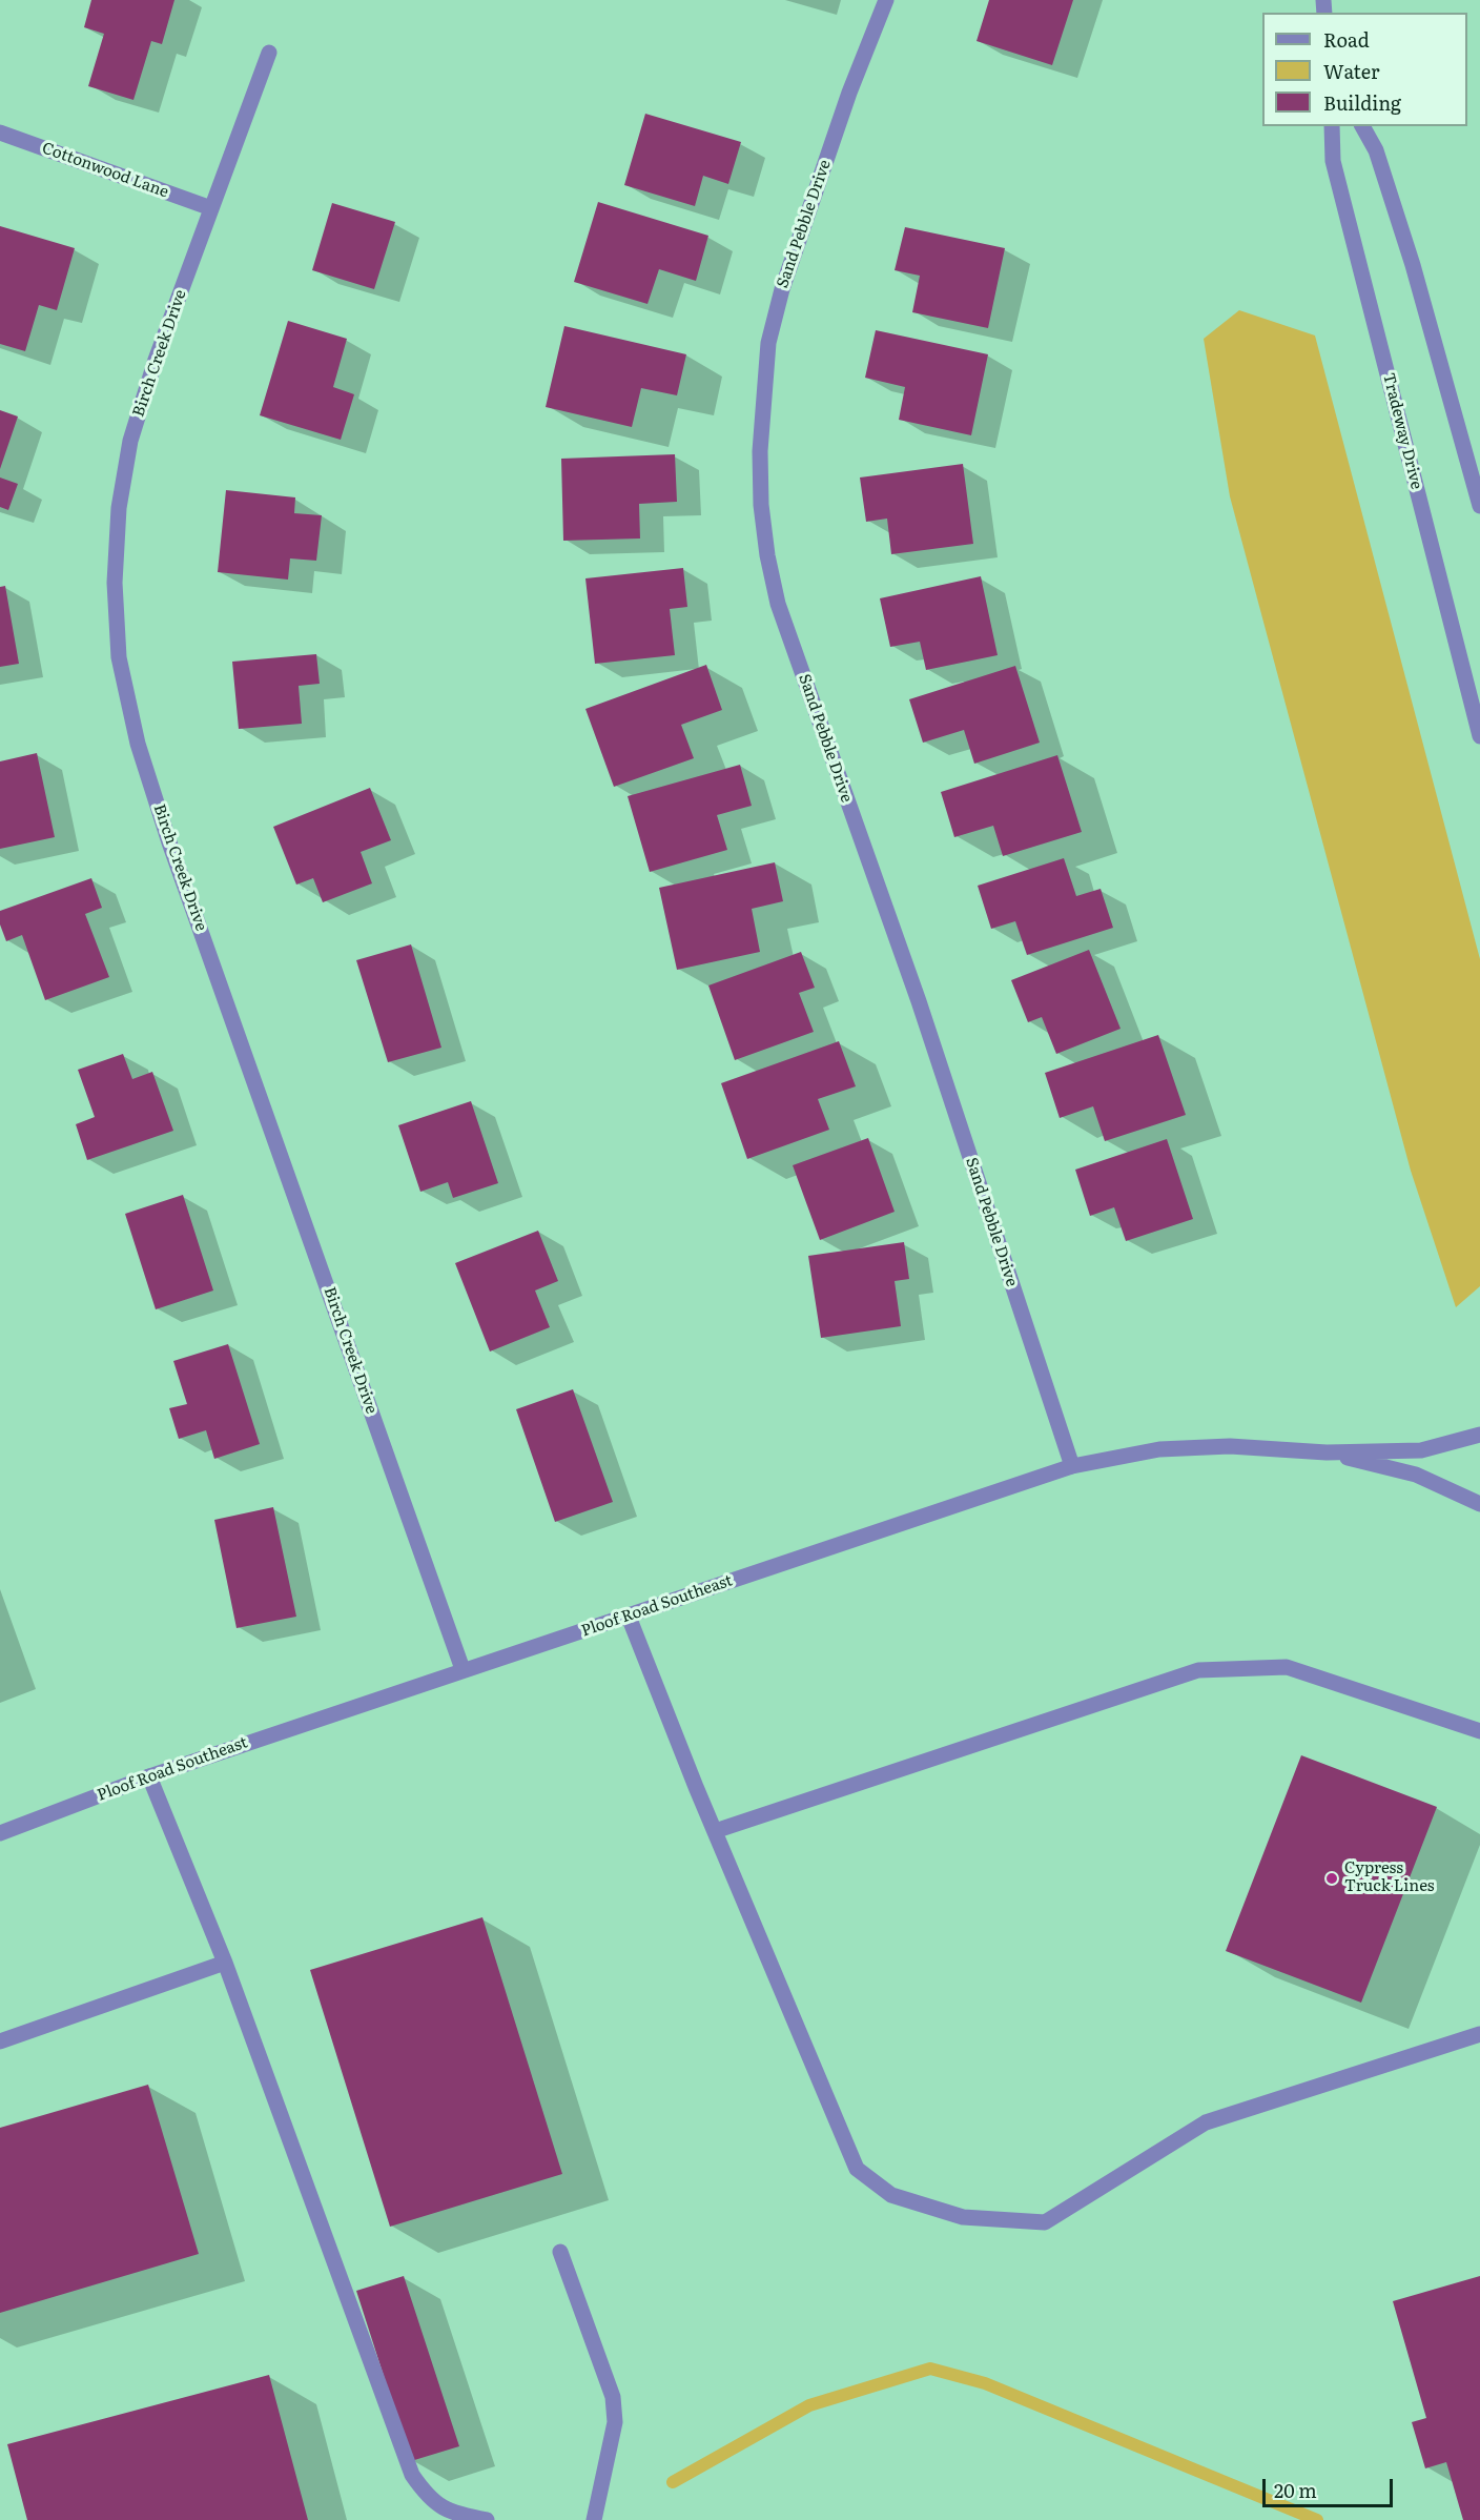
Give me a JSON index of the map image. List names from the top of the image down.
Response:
{
  "streets": {
    "street": [
      "Cottonwood Lane",
      "Sand Pebble Drive",
      "Birch Creek Drive",
      "Tradeway Drive",
      "Ploof Road Southeast"
    ]
  },
  "crossings": [
    ["Cottonwood Lane", "Birch Creek Drive"],
    ["Sand Pebble Drive", "Ploof Road Southeast"],
    ["Birch Creek Drive", "Ploof Road Southeast"]
  ],
  "places": ["Cypress Truck Lines"],
  "legend": ["Road", "Water", "Building"],
  "scale_bar": "20 m"
}
